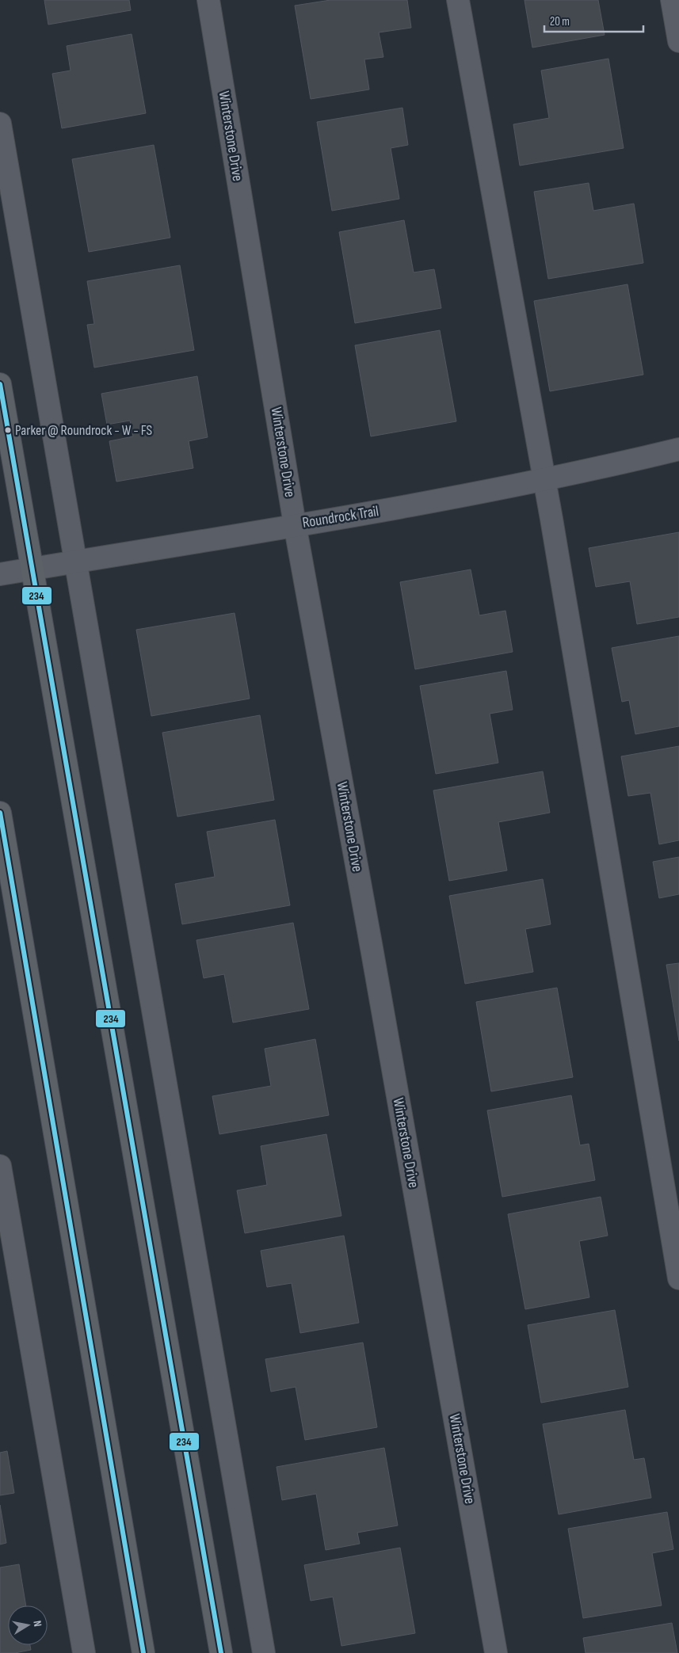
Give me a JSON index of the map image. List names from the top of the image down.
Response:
{
  "streets": {
    "street": ["Winterstone Drive", "Roundrock Trail"]
  },
  "crossings": [
    ["Winterstone Drive", "Roundrock Trail"]
  ],
  "places": ["Parker @ Roundrock - W - FS"],
  "lines": ["transit line 234"],
  "scale_bar": "20 m",
  "north": "right"
}
